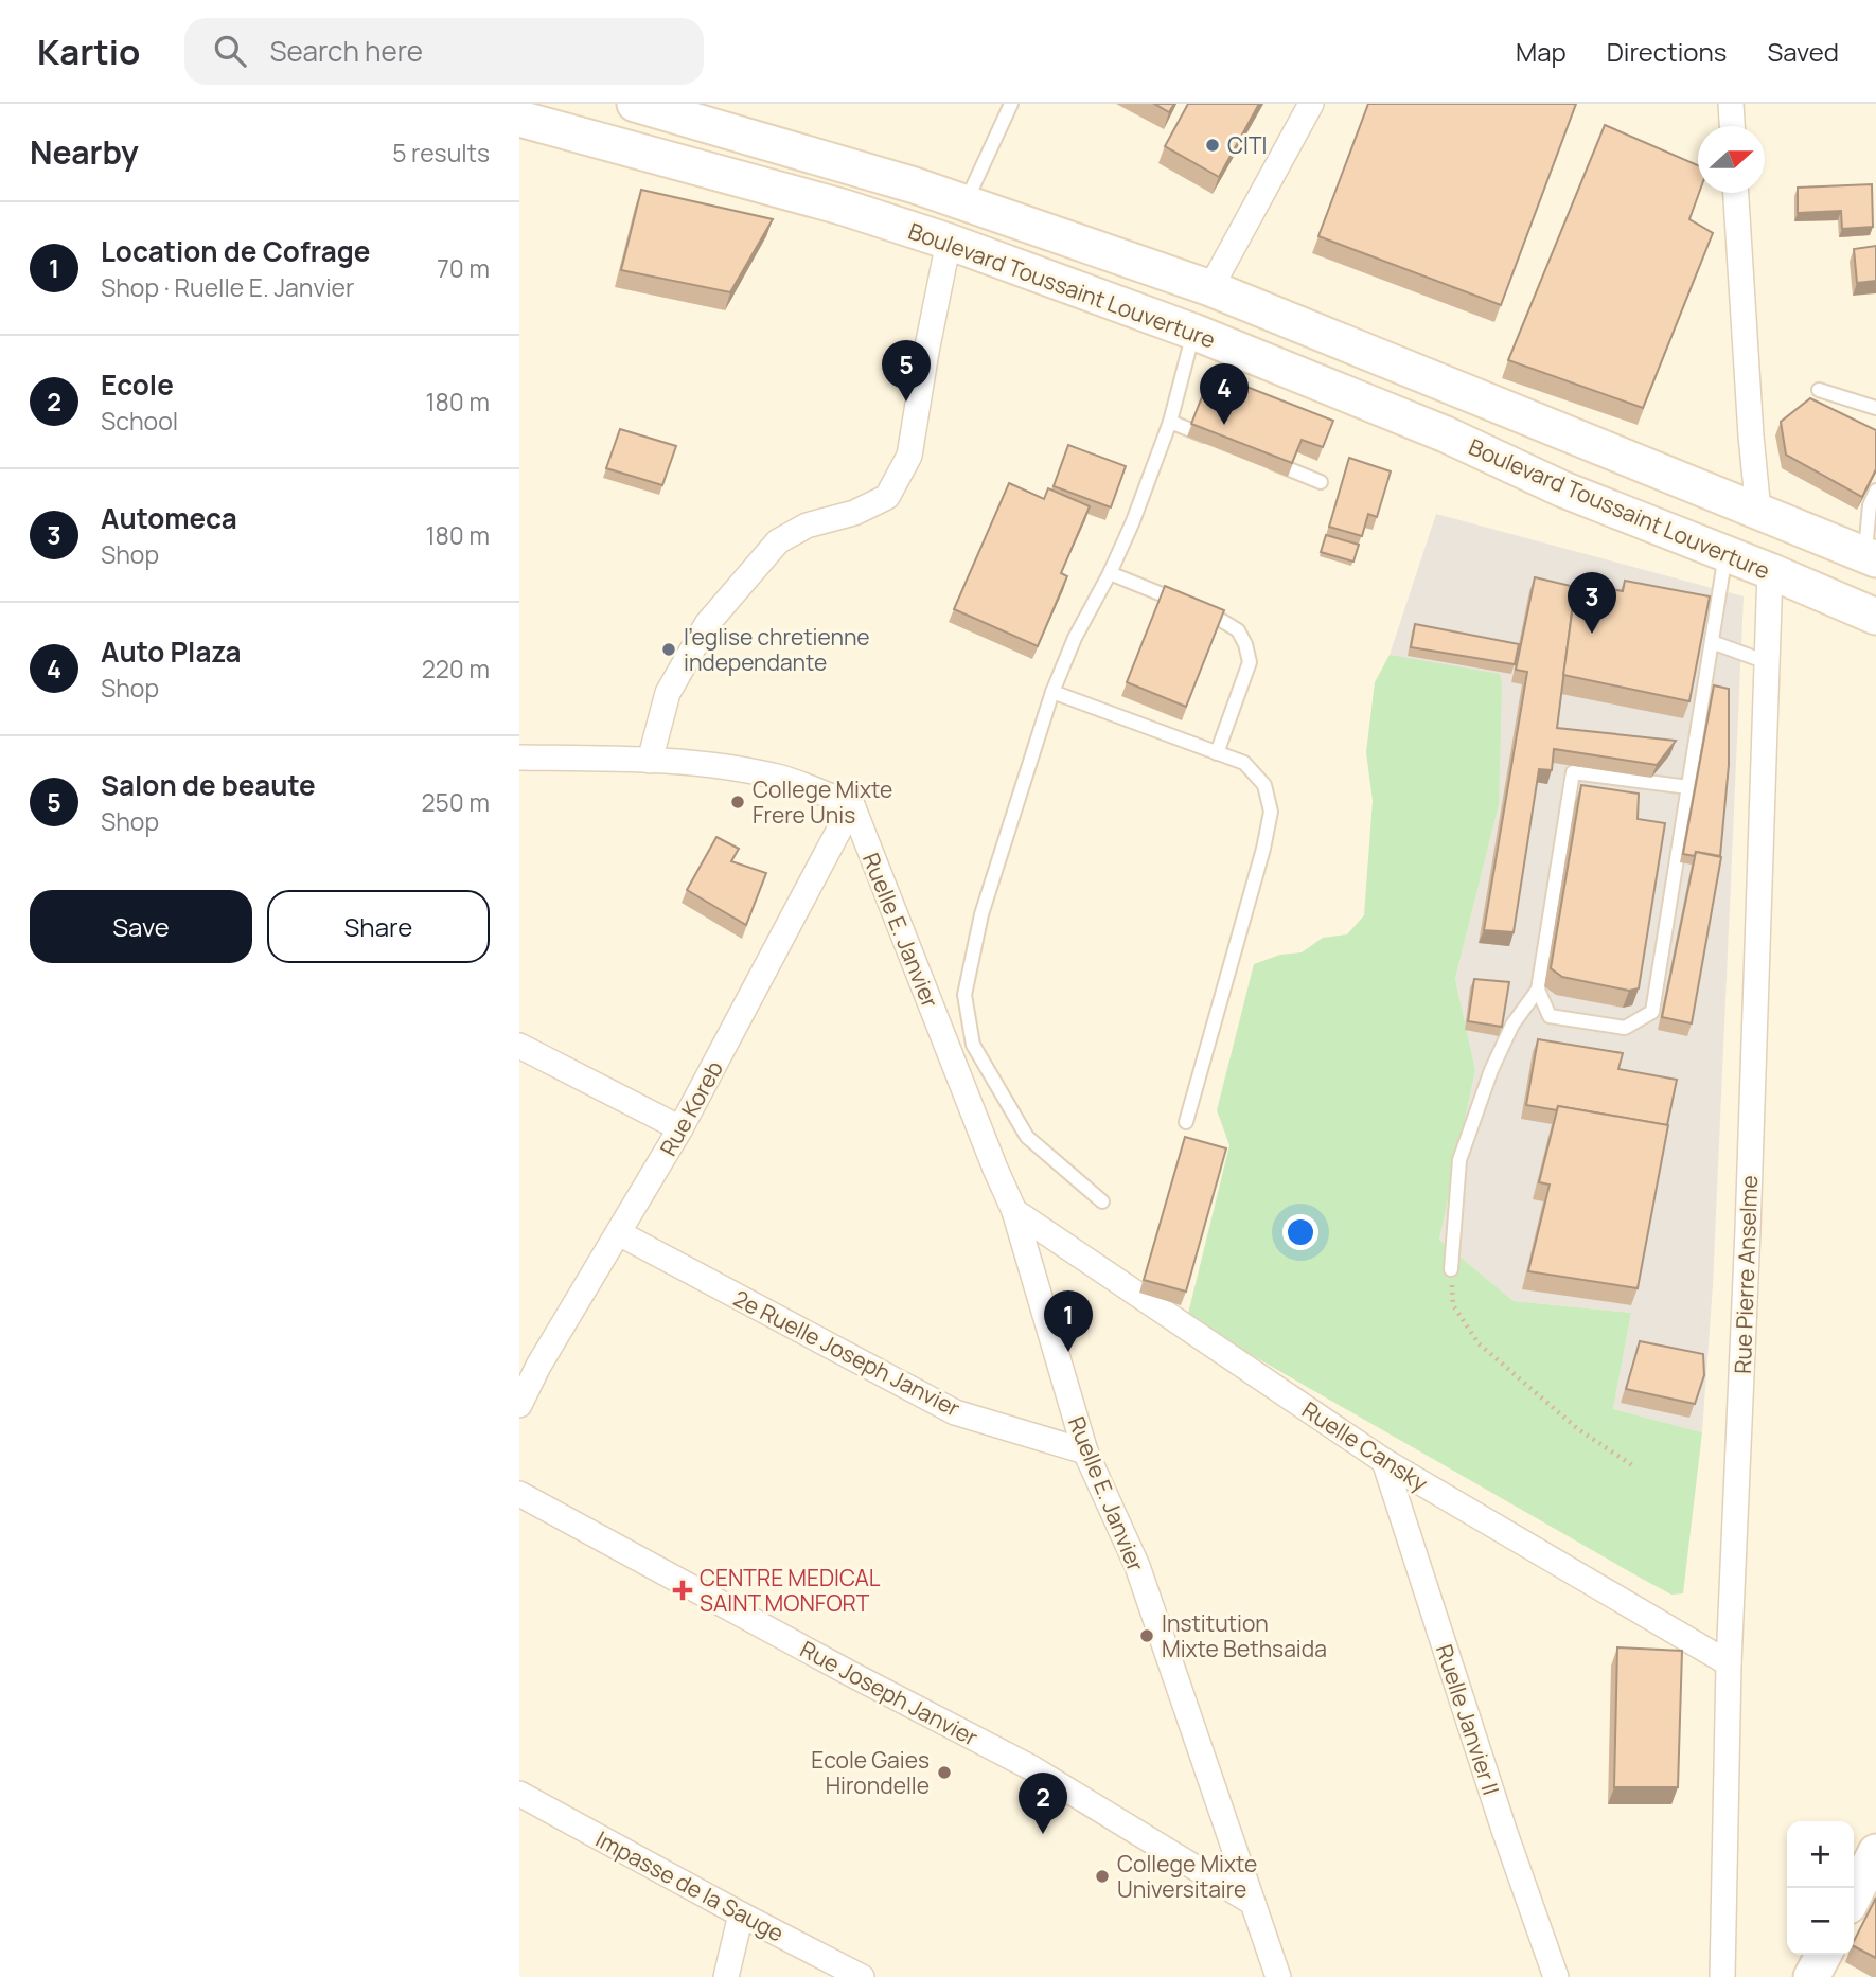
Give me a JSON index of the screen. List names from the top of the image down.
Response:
{
  "streets": {
    "main road": ["Boulevard Toussaint Louverture"],
    "street": [
      "Ruelle E. Janvier",
      "Rue Koreb",
      "Rue Pierre Anselme",
      "2e Ruelle Joseph Janvier",
      "Ruelle Cansky",
      "Rue Joseph Janvier",
      "Ruelle Janvier II",
      "Impasse de la Sauge"
    ]
  },
  "crossings": [
    ["Boulevard Toussaint Louverture", "Rue Pierre Anselme"],
    ["Ruelle E. Janvier", "Rue Koreb"],
    ["Ruelle E. Janvier", "2e Ruelle Joseph Janvier"],
    ["Ruelle E. Janvier", "Ruelle Cansky"],
    ["Ruelle E. Janvier", "Rue Joseph Janvier"],
    ["Rue Koreb", "2e Ruelle Joseph Janvier"],
    ["Rue Pierre Anselme", "Ruelle Cansky"],
    ["Ruelle Cansky", "Ruelle Janvier II"]
  ],
  "places": {
    "other": [
      "CITI",
      "l'eglise chretienne independante",
      "College Mixte Frere Unis",
      "Institution Mixte Bethsaida",
      "Ecole Gaies Hirondelle",
      "College Mixte Universitaire"
    ],
    "health": ["CENTRE MEDICAL SAINT MONFORT"]
  },
  "north": "right",
  "page": {
    "header": "Kartio",
    "search": "Search here",
    "nav": ["Map", "Directions", "Saved"],
    "heading": ["Nearby", "5 results"],
    "list": [
      {
        "mark": "1",
        "name": "Location de Cofrage",
        "note": "Shop · Ruelle E. Janvier",
        "value": "70 m"
      },
      {
        "mark": "2",
        "name": "Ecole",
        "note": "School",
        "value": "180 m"
      },
      {
        "mark": "3",
        "name": "Automeca",
        "note": "Shop",
        "value": "180 m"
      },
      {
        "mark": "4",
        "name": "Auto Plaza",
        "note": "Shop",
        "value": "220 m"
      },
      {
        "mark": "5",
        "name": "Salon de beaute",
        "note": "Shop",
        "value": "250 m"
      }
    ],
    "pins": [
      "5",
      "4",
      "3",
      "1",
      "2"
    ],
    "buttons": ["Save", "Share"],
    "map_buttons": ["+", "−"]
  }
}
